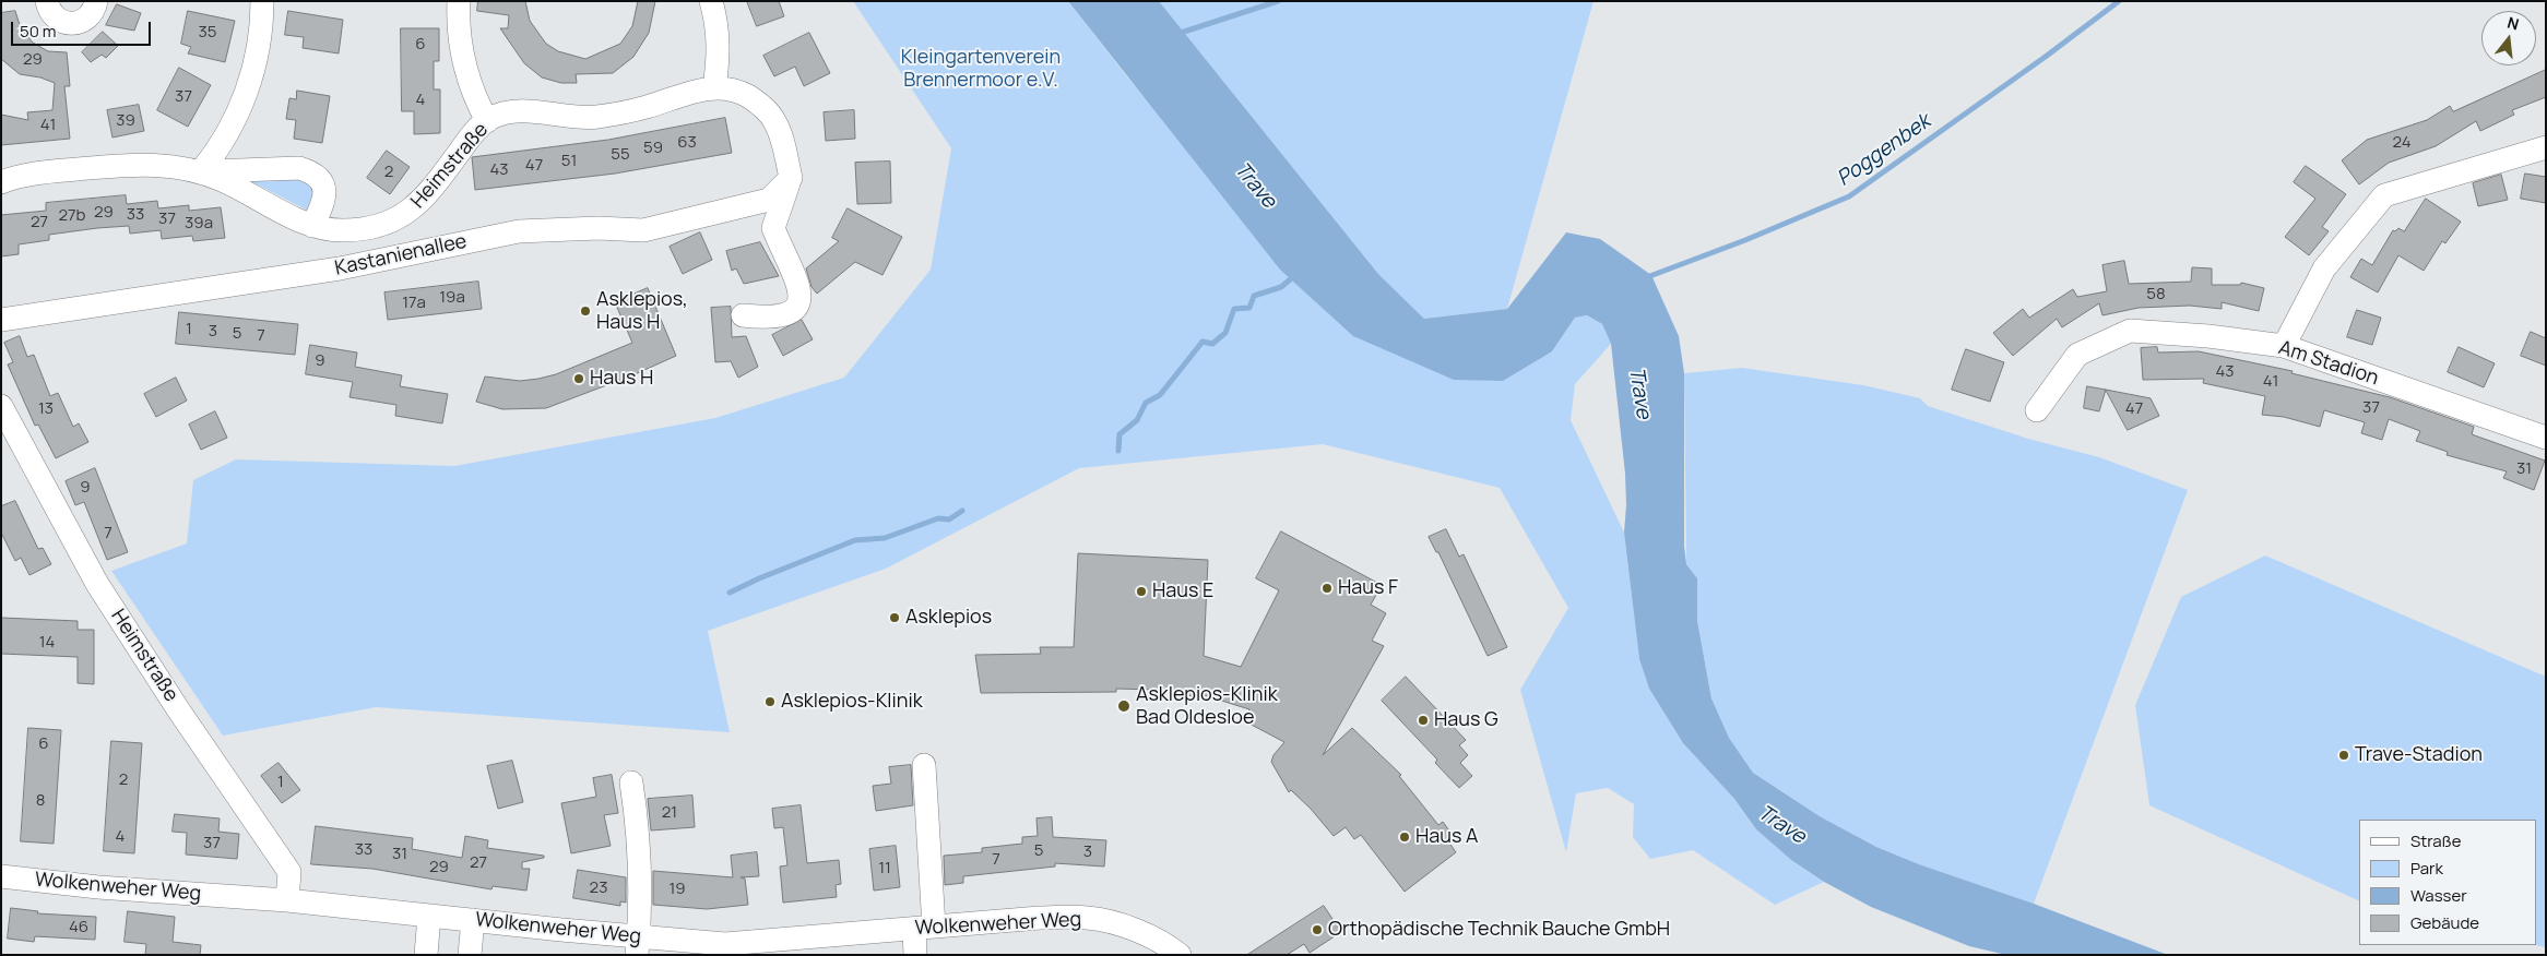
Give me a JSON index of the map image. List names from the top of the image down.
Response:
{
  "streets": {
    "street": [
      "Heimstraße",
      "Kastanienallee",
      "Am Stadion",
      "Wolkenweher Weg"
    ]
  },
  "crossings": [
    ["Heimstraße", "Kastanienallee"],
    ["Heimstraße", "Wolkenweher Weg"]
  ],
  "water": ["Poggenbek", "Trave"],
  "parks": ["Kleingartenverein Brennermoor e.V."],
  "places": [
    "Asklepios, Haus H",
    "Haus H",
    "Haus F",
    "Haus E",
    "Asklepios",
    "Asklepios-Klinik",
    "Asklepios-Klinik Bad Oldesloe",
    "Haus G",
    "Trave-Stadion",
    "Haus A",
    "Orthopädische Technik Bauche GmbH"
  ],
  "house_numbers": [
    "35",
    "6",
    "29",
    "37",
    "4",
    "39",
    "41",
    "63",
    "24",
    "59",
    "55",
    "51",
    "47",
    "43",
    "2",
    "29",
    "33",
    "27b",
    "37",
    "27",
    "39a",
    "58",
    "19a",
    "17a",
    "1",
    "3",
    "5",
    "7",
    "9",
    "43",
    "41",
    "37",
    "13",
    "47",
    "31",
    "9",
    "7",
    "14",
    "6",
    "2",
    "1",
    "8",
    "21",
    "4",
    "37",
    "33",
    "5",
    "3",
    "31",
    "7",
    "27",
    "29",
    "11",
    "23",
    "19",
    "46"
  ],
  "legend": [
    "Straße",
    "Park",
    "Wasser",
    "Gebäude"
  ],
  "scale_bar": "50 m",
  "north": "top"
}
